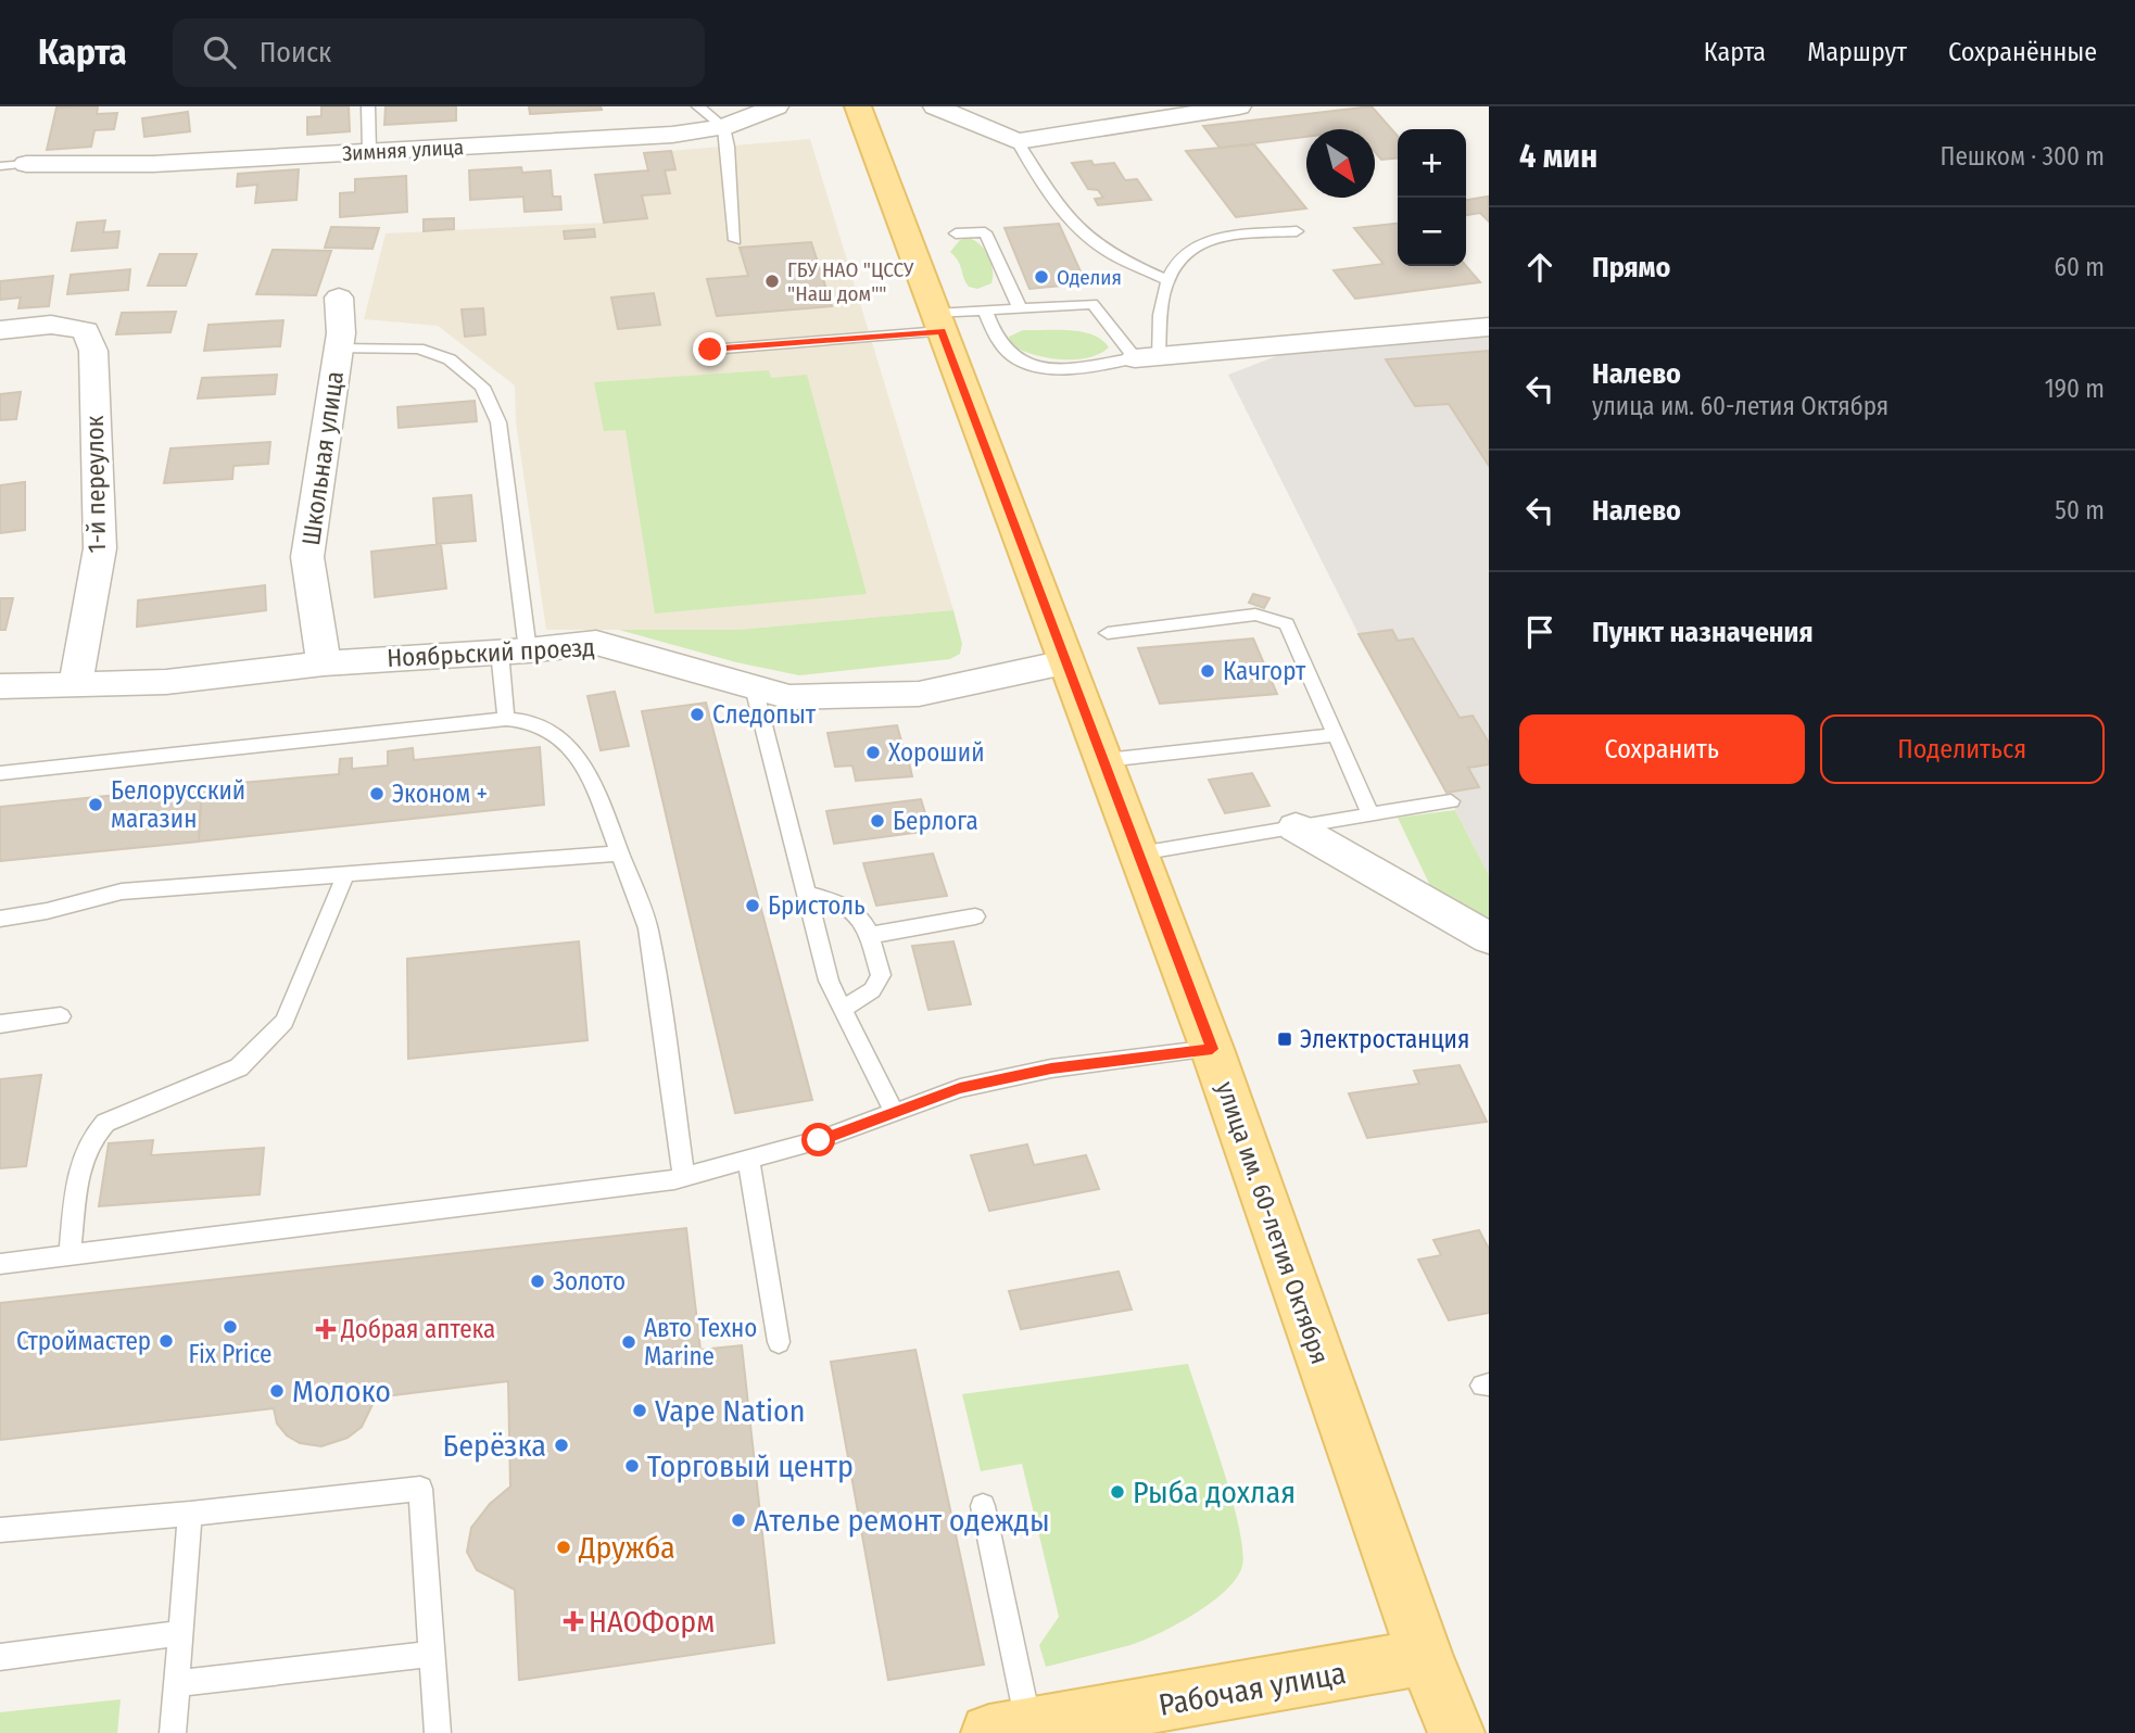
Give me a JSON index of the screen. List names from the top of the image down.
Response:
{
  "streets": {
    "main road": ["улица им. 60-летия Октября", "Рабочая улица"],
    "street": [
      "Зимняя улица",
      "Школьная улица",
      "1-й переулок",
      "Ноябрьский проезд"
    ]
  },
  "crossings": [
    ["Школьная улица", "Ноябрьский проезд"],
    ["1-й переулок", "Ноябрьский проезд"],
    ["Ноябрьский проезд", "улица им. 60-летия Октября"],
    ["улица им. 60-летия Октября", "Рабочая улица"]
  ],
  "places": {
    "other": [
      "Оделия",
      "ГБУ НАО \"ЦССУ \"Наш дом\"\"",
      "Качгорт",
      "Следопыт",
      "Хороший",
      "Эконом +",
      "Белорусский магазин",
      "Берлога",
      "Бристоль",
      "Золото",
      "Fix Price",
      "Строймастер",
      "Авто Техно Marine",
      "Молоко",
      "Vape Nation",
      "Берёзка",
      "Торговый центр",
      "Рыба дохлая",
      "Ателье ремонт одежды",
      "Дружба"
    ],
    "transit": ["Электростанция"],
    "health": ["Добрая аптека", "НАОФорм"]
  },
  "north": "bottom right",
  "page": {
    "header": "Карта",
    "search": "Поиск",
    "nav": ["Карта", "Маршрут", "Сохранённые"],
    "heading": ["4 мин", "Пешком · 300 m"],
    "map_buttons": ["+", "−"],
    "list": [
      ["Прямо", "60 m"],
      ["Налево", "улица им. 60-летия Октября", "190 m"],
      ["Налево", "50 m"],
      "Пункт назначения"
    ],
    "buttons": ["Сохранить", "Поделиться"]
  }
}
